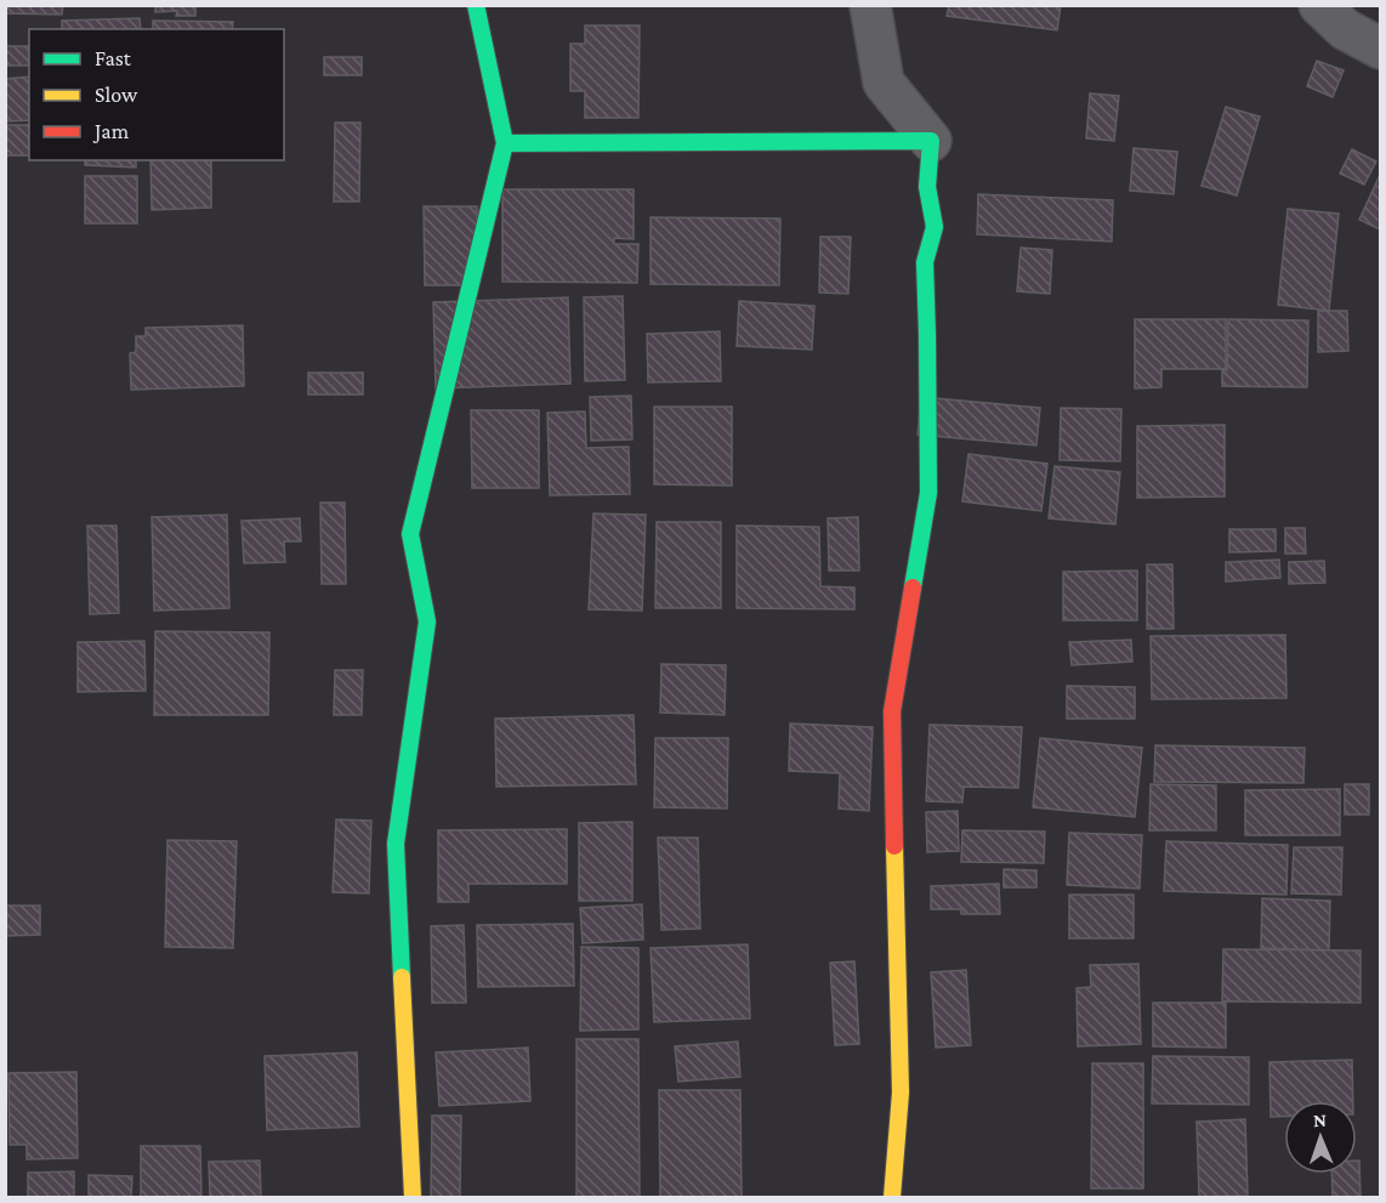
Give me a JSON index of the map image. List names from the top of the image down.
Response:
{
  "legend": ["Fast", "Slow", "Jam"],
  "north": "top"
}
